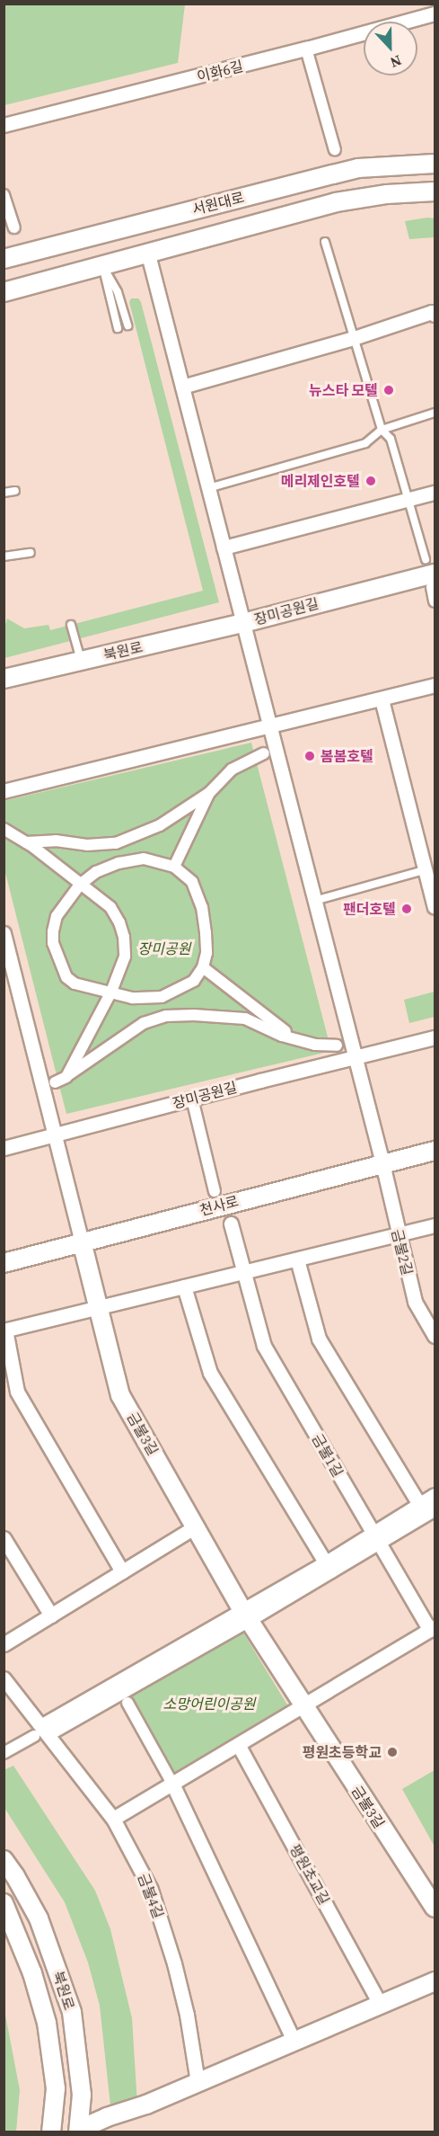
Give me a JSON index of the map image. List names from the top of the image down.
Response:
{
  "streets": {
    "street": [
      "이화6길",
      "서원대로",
      "장미공원길",
      "북원로",
      "천사로",
      "금불2길",
      "금불3길",
      "금불1길",
      "평원초교길",
      "금불4길"
    ]
  },
  "crossings": [
    ["장미공원길", "북원로"],
    ["장미공원길", "천사로"],
    ["장미공원길", "금불2길"],
    ["천사로", "금불2길"],
    ["천사로", "금불3길"]
  ],
  "parks": ["장미공원", "소망어린이공원"],
  "places": [
    "뉴스타 모텔",
    "메리제인호텔",
    "봄봄호텔",
    "팬더호텔",
    "평원초등학교"
  ],
  "north": "bottom"
}
